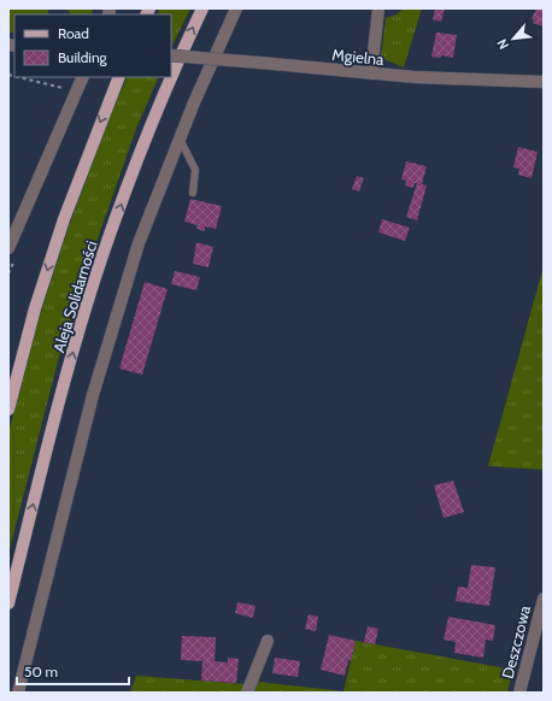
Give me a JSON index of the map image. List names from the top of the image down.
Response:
{
  "streets": {
    "main road": ["Aleja Solidarności"],
    "street": ["Mgielna", "Deszczowa"]
  },
  "legend": ["Road", "Building"],
  "scale_bar": "50 m",
  "north": "bottom left"
}
